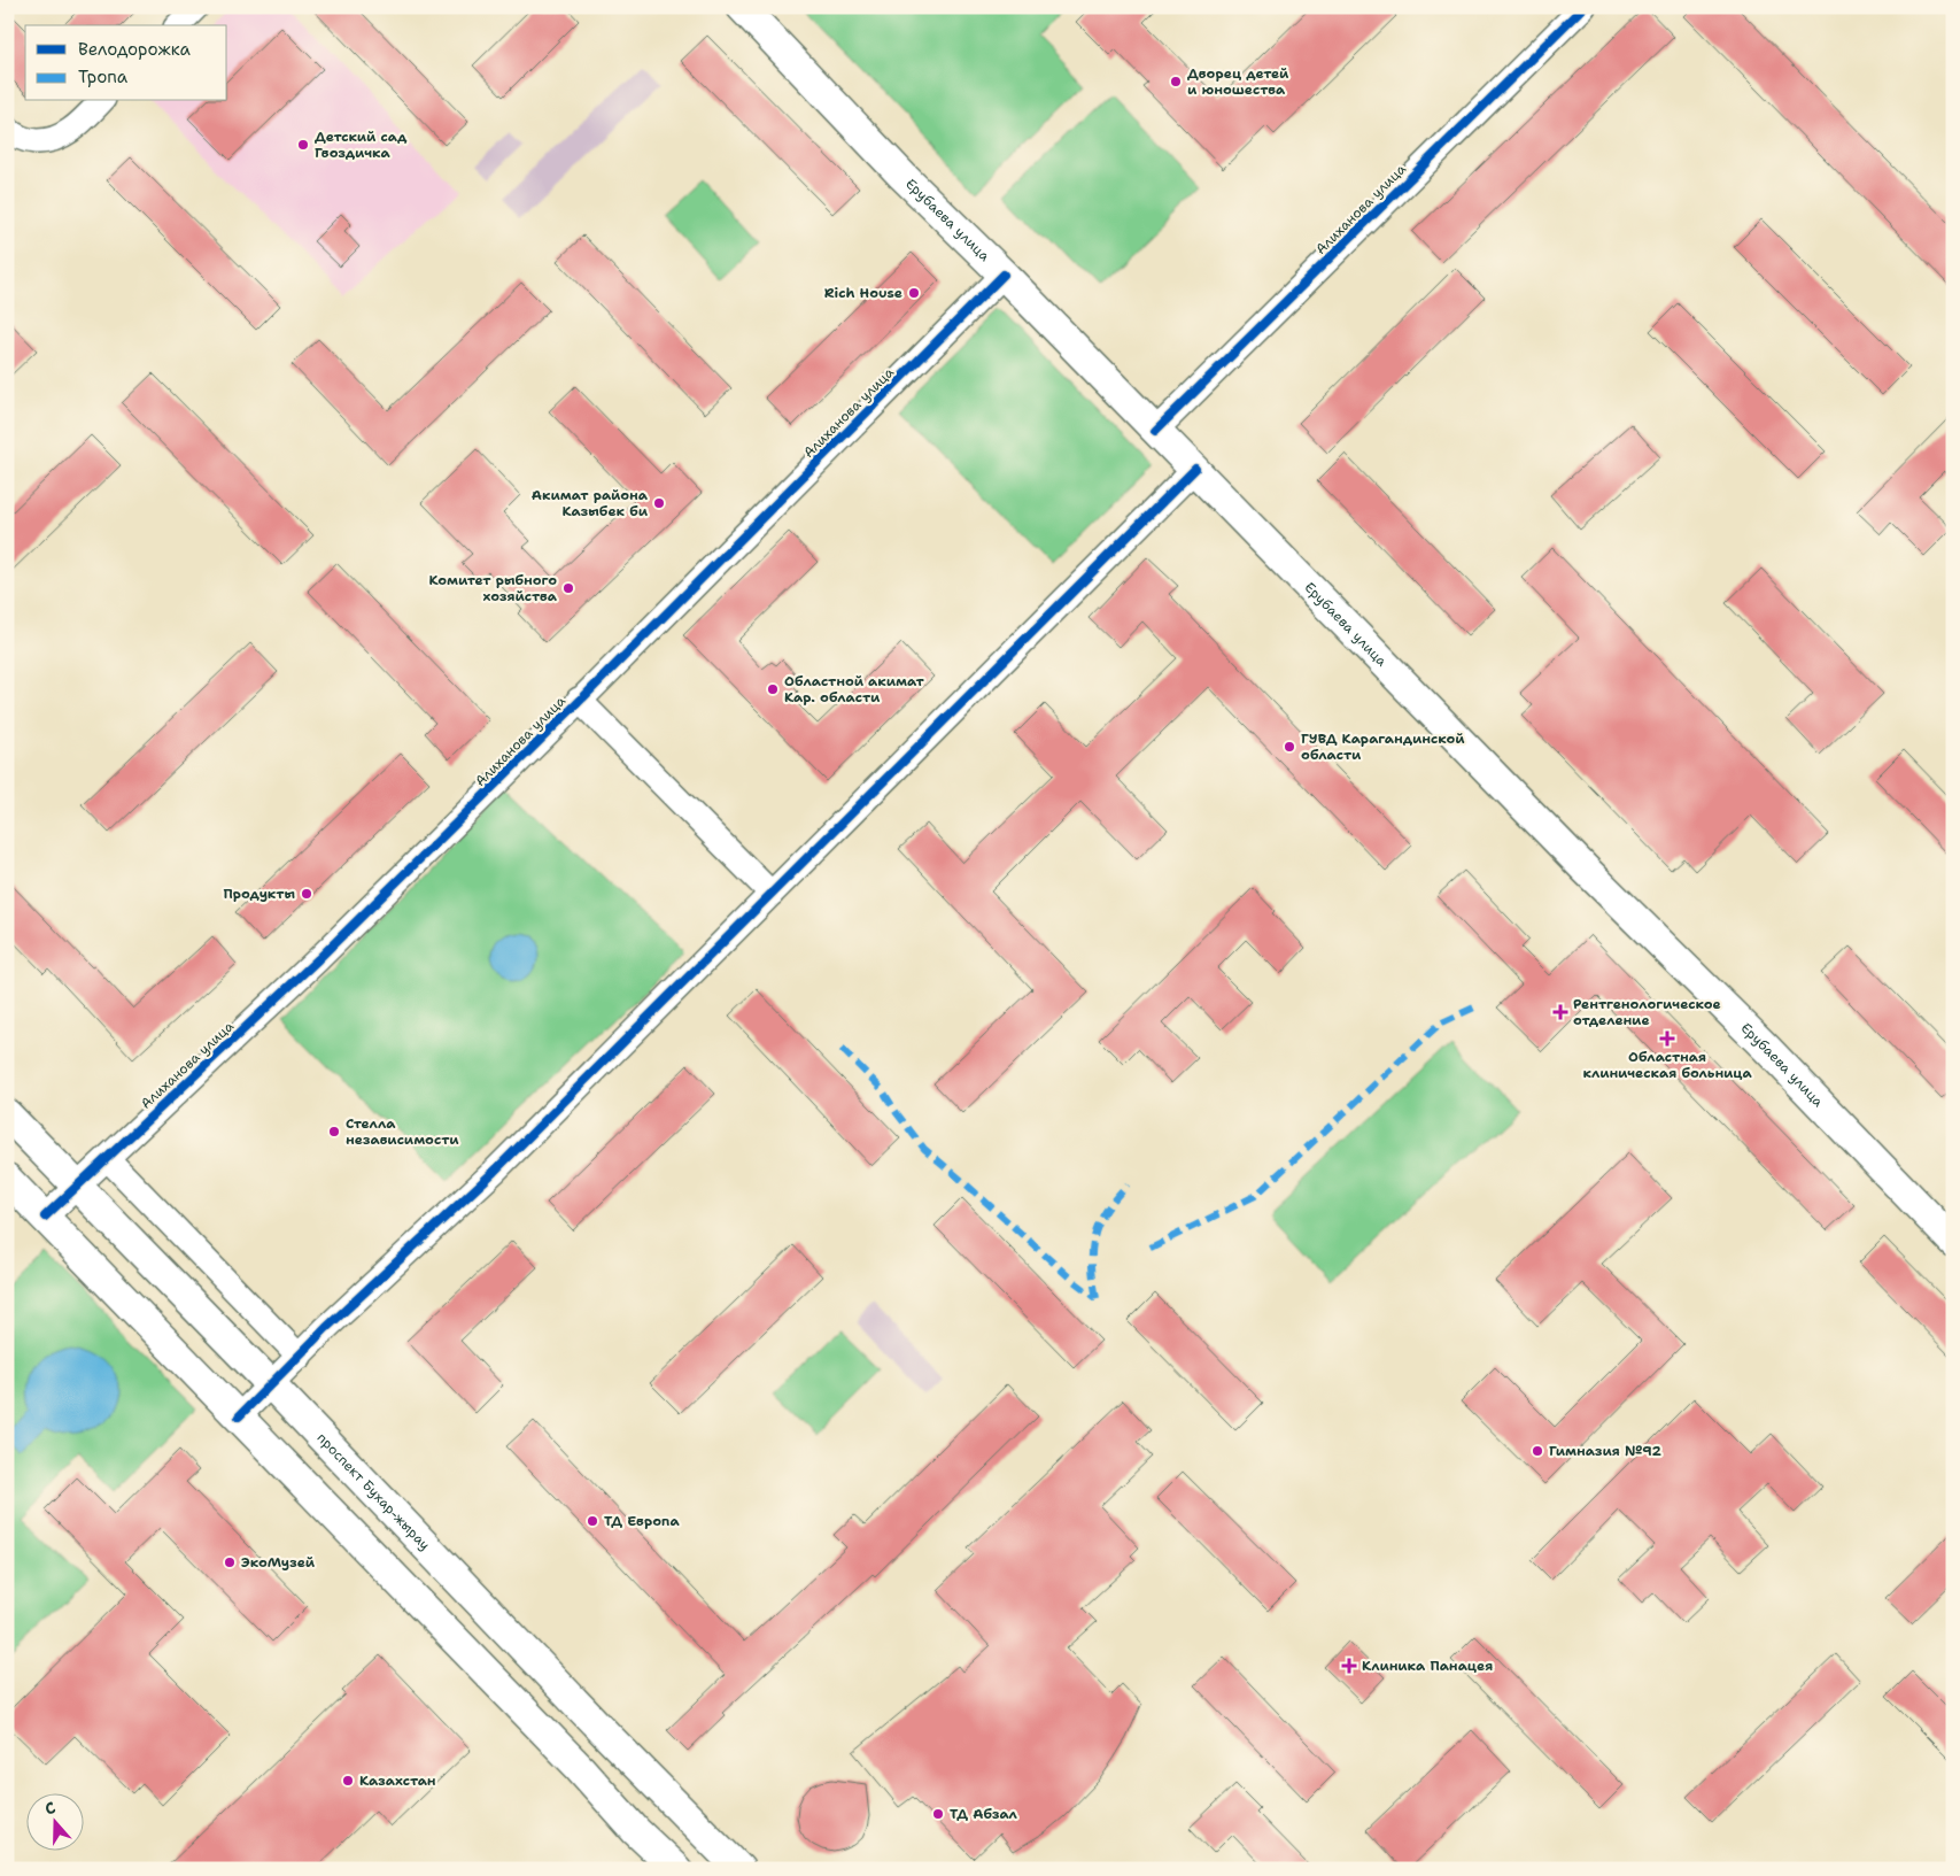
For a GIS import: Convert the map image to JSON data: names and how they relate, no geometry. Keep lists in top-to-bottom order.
{
  "streets": {
    "main road": ["Ерубаева улица", "проспект Бухар-жырау"],
    "street": ["Алиханова улица"]
  },
  "crossings": [
    ["Алиханова улица", "Ерубаева улица"],
    ["Алиханова улица", "проспект Бухар-жырау"]
  ],
  "places": {
    "other": [
      "Дворец детей и юношества",
      "Детский сад Гвоздичка",
      "Rich House",
      "Акимат района Казыбек би",
      "Комитет рыбного хозяйства",
      "Областной акимат Кар. области",
      "ГУВД Карагандинской области",
      "Продукты",
      "Стелла независимости",
      "Гимназия №92",
      "ТД Европа",
      "ЭкоМузей",
      "Казахстан",
      "ТД Абзал"
    ],
    "health": ["Рентгенологическое отделение", "Областная клиническая больница", "Клиника Панацея"]
  },
  "legend": ["Велодорожка", "Тропа"],
  "north": "top"
}
